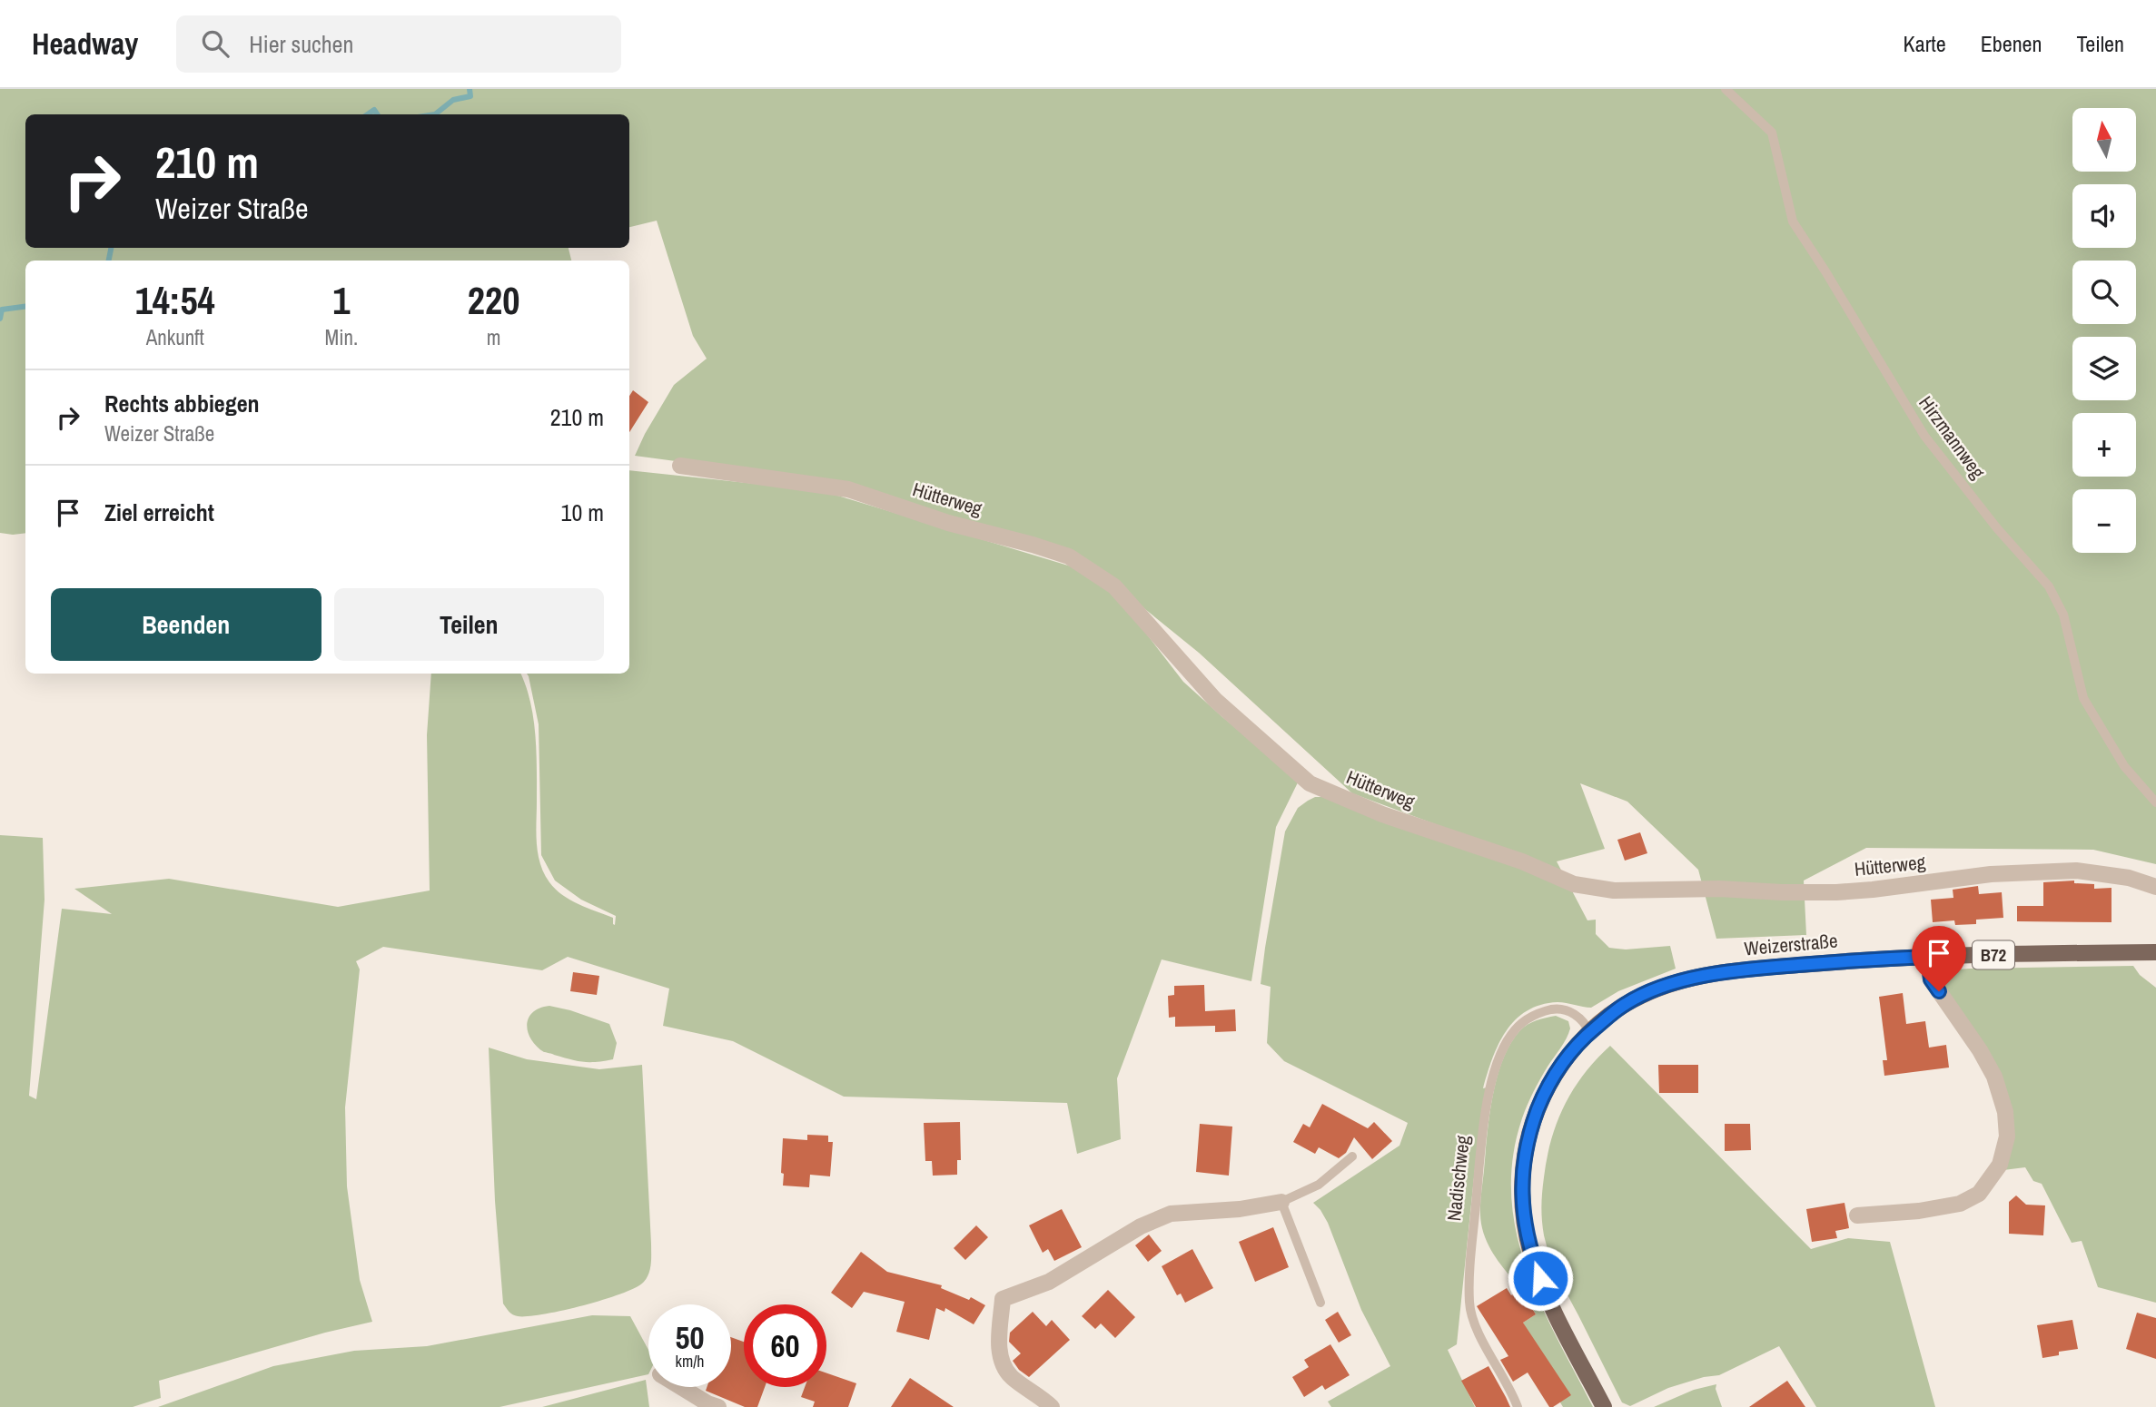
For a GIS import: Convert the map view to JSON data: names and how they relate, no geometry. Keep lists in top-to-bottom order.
{
  "streets": {
    "main road": ["Weizerstraße", "B72"],
    "street": ["Hütterweg"],
    "lane": ["Hirzmannweg", "Nadischweg"]
  },
  "crossings": [
    ["Weizerstraße", "Nadischweg"]
  ],
  "north": "top",
  "page": {
    "header": "Headway",
    "search": "Hier suchen",
    "nav": ["Karte", "Ebenen", "Teilen"],
    "map_buttons": ["+", "−"],
    "turn": ["210 m", "Weizer Straße"],
    "eta": [
      "14:54",
      "Ankunft",
      "1",
      "Min.",
      "220",
      "m"
    ],
    "list": [
      {
        "name": "Rechts abbiegen",
        "note": "Weizer Straße",
        "value": "210 m"
      },
      {
        "name": "Ziel erreicht",
        "value": "10 m"
      }
    ],
    "buttons": ["Beenden", "Teilen"],
    "speed": "50 km/h",
    "limit": "60"
  }
}
